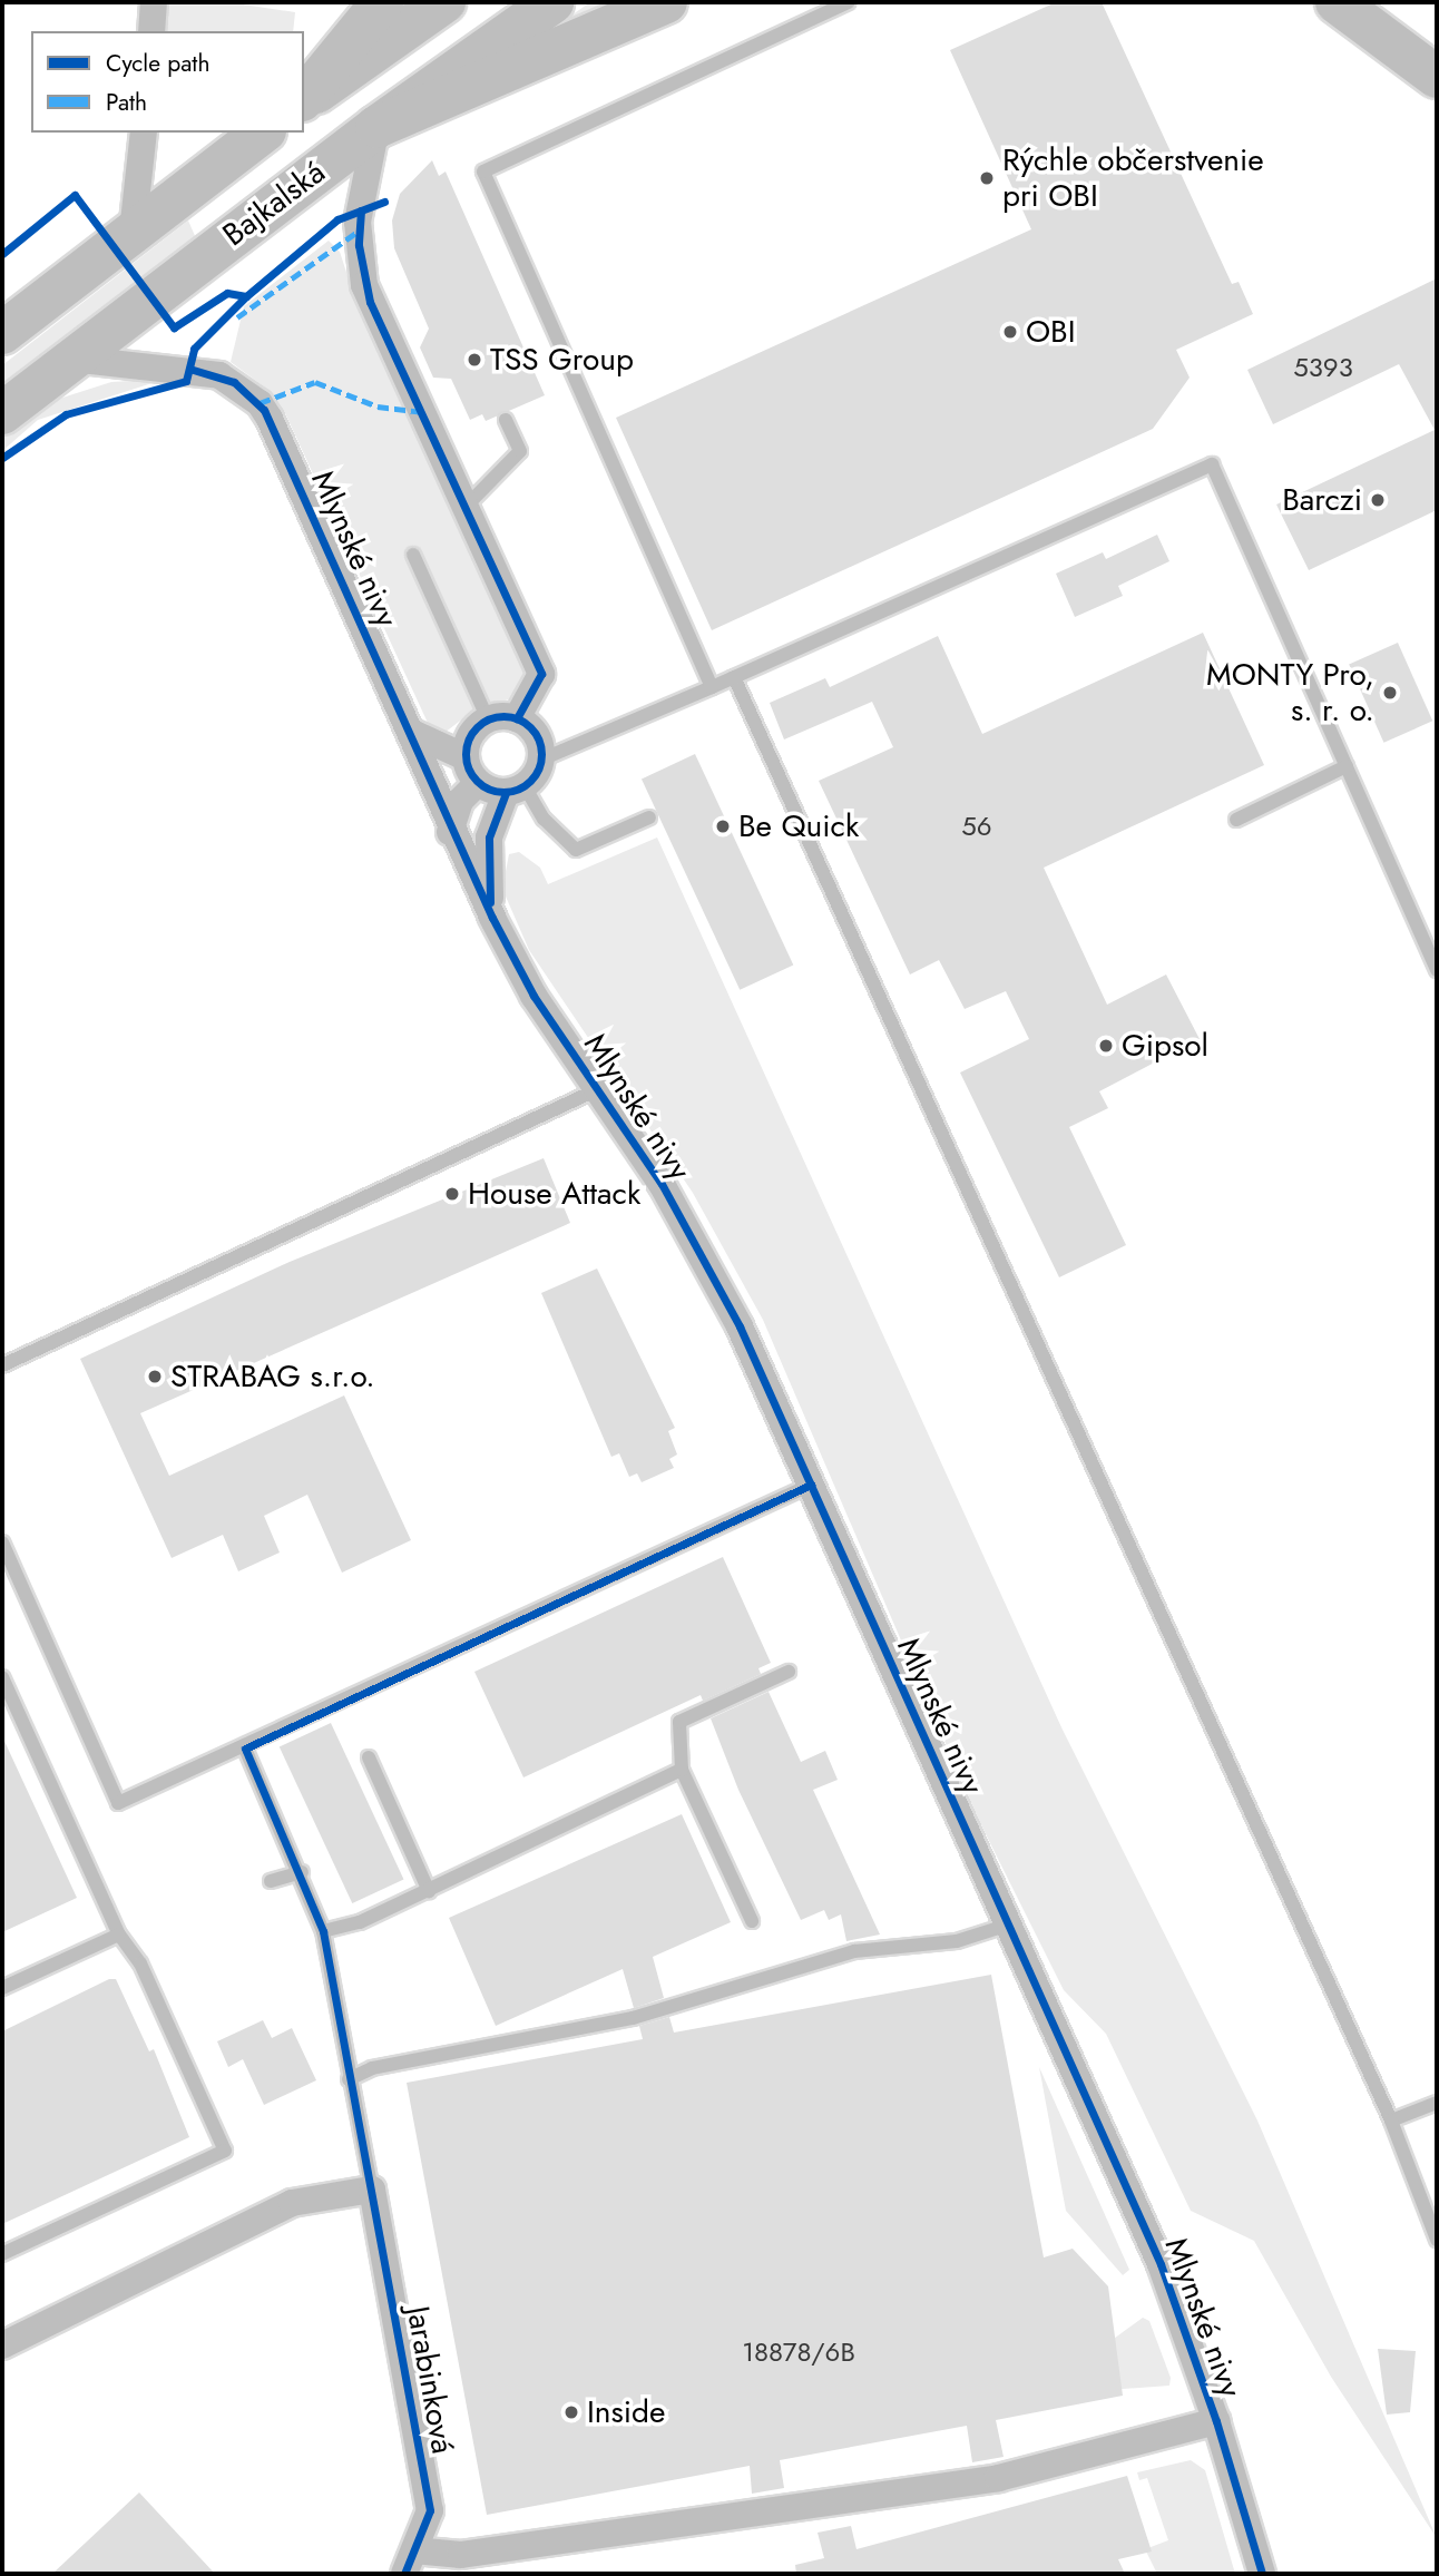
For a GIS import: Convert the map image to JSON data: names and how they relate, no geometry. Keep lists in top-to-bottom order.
{
  "streets": {
    "main road": ["Bajkalská"],
    "street": ["Mlynské nivy", "Jarabinková"]
  },
  "crossings": [
    ["Bajkalská", "Mlynské nivy"]
  ],
  "places": [
    "Rýchle občerstvenie pri OBI",
    "OBI",
    "TSS Group",
    "Barczi",
    "MONTY Pro, s. r. o.",
    "Be Quick",
    "Gipsol",
    "House Attack",
    "STRABAG s.r.o.",
    "Inside"
  ],
  "house_numbers": ["5393", "56", "18878/6B"],
  "legend": ["Cycle path", "Path"]
}
